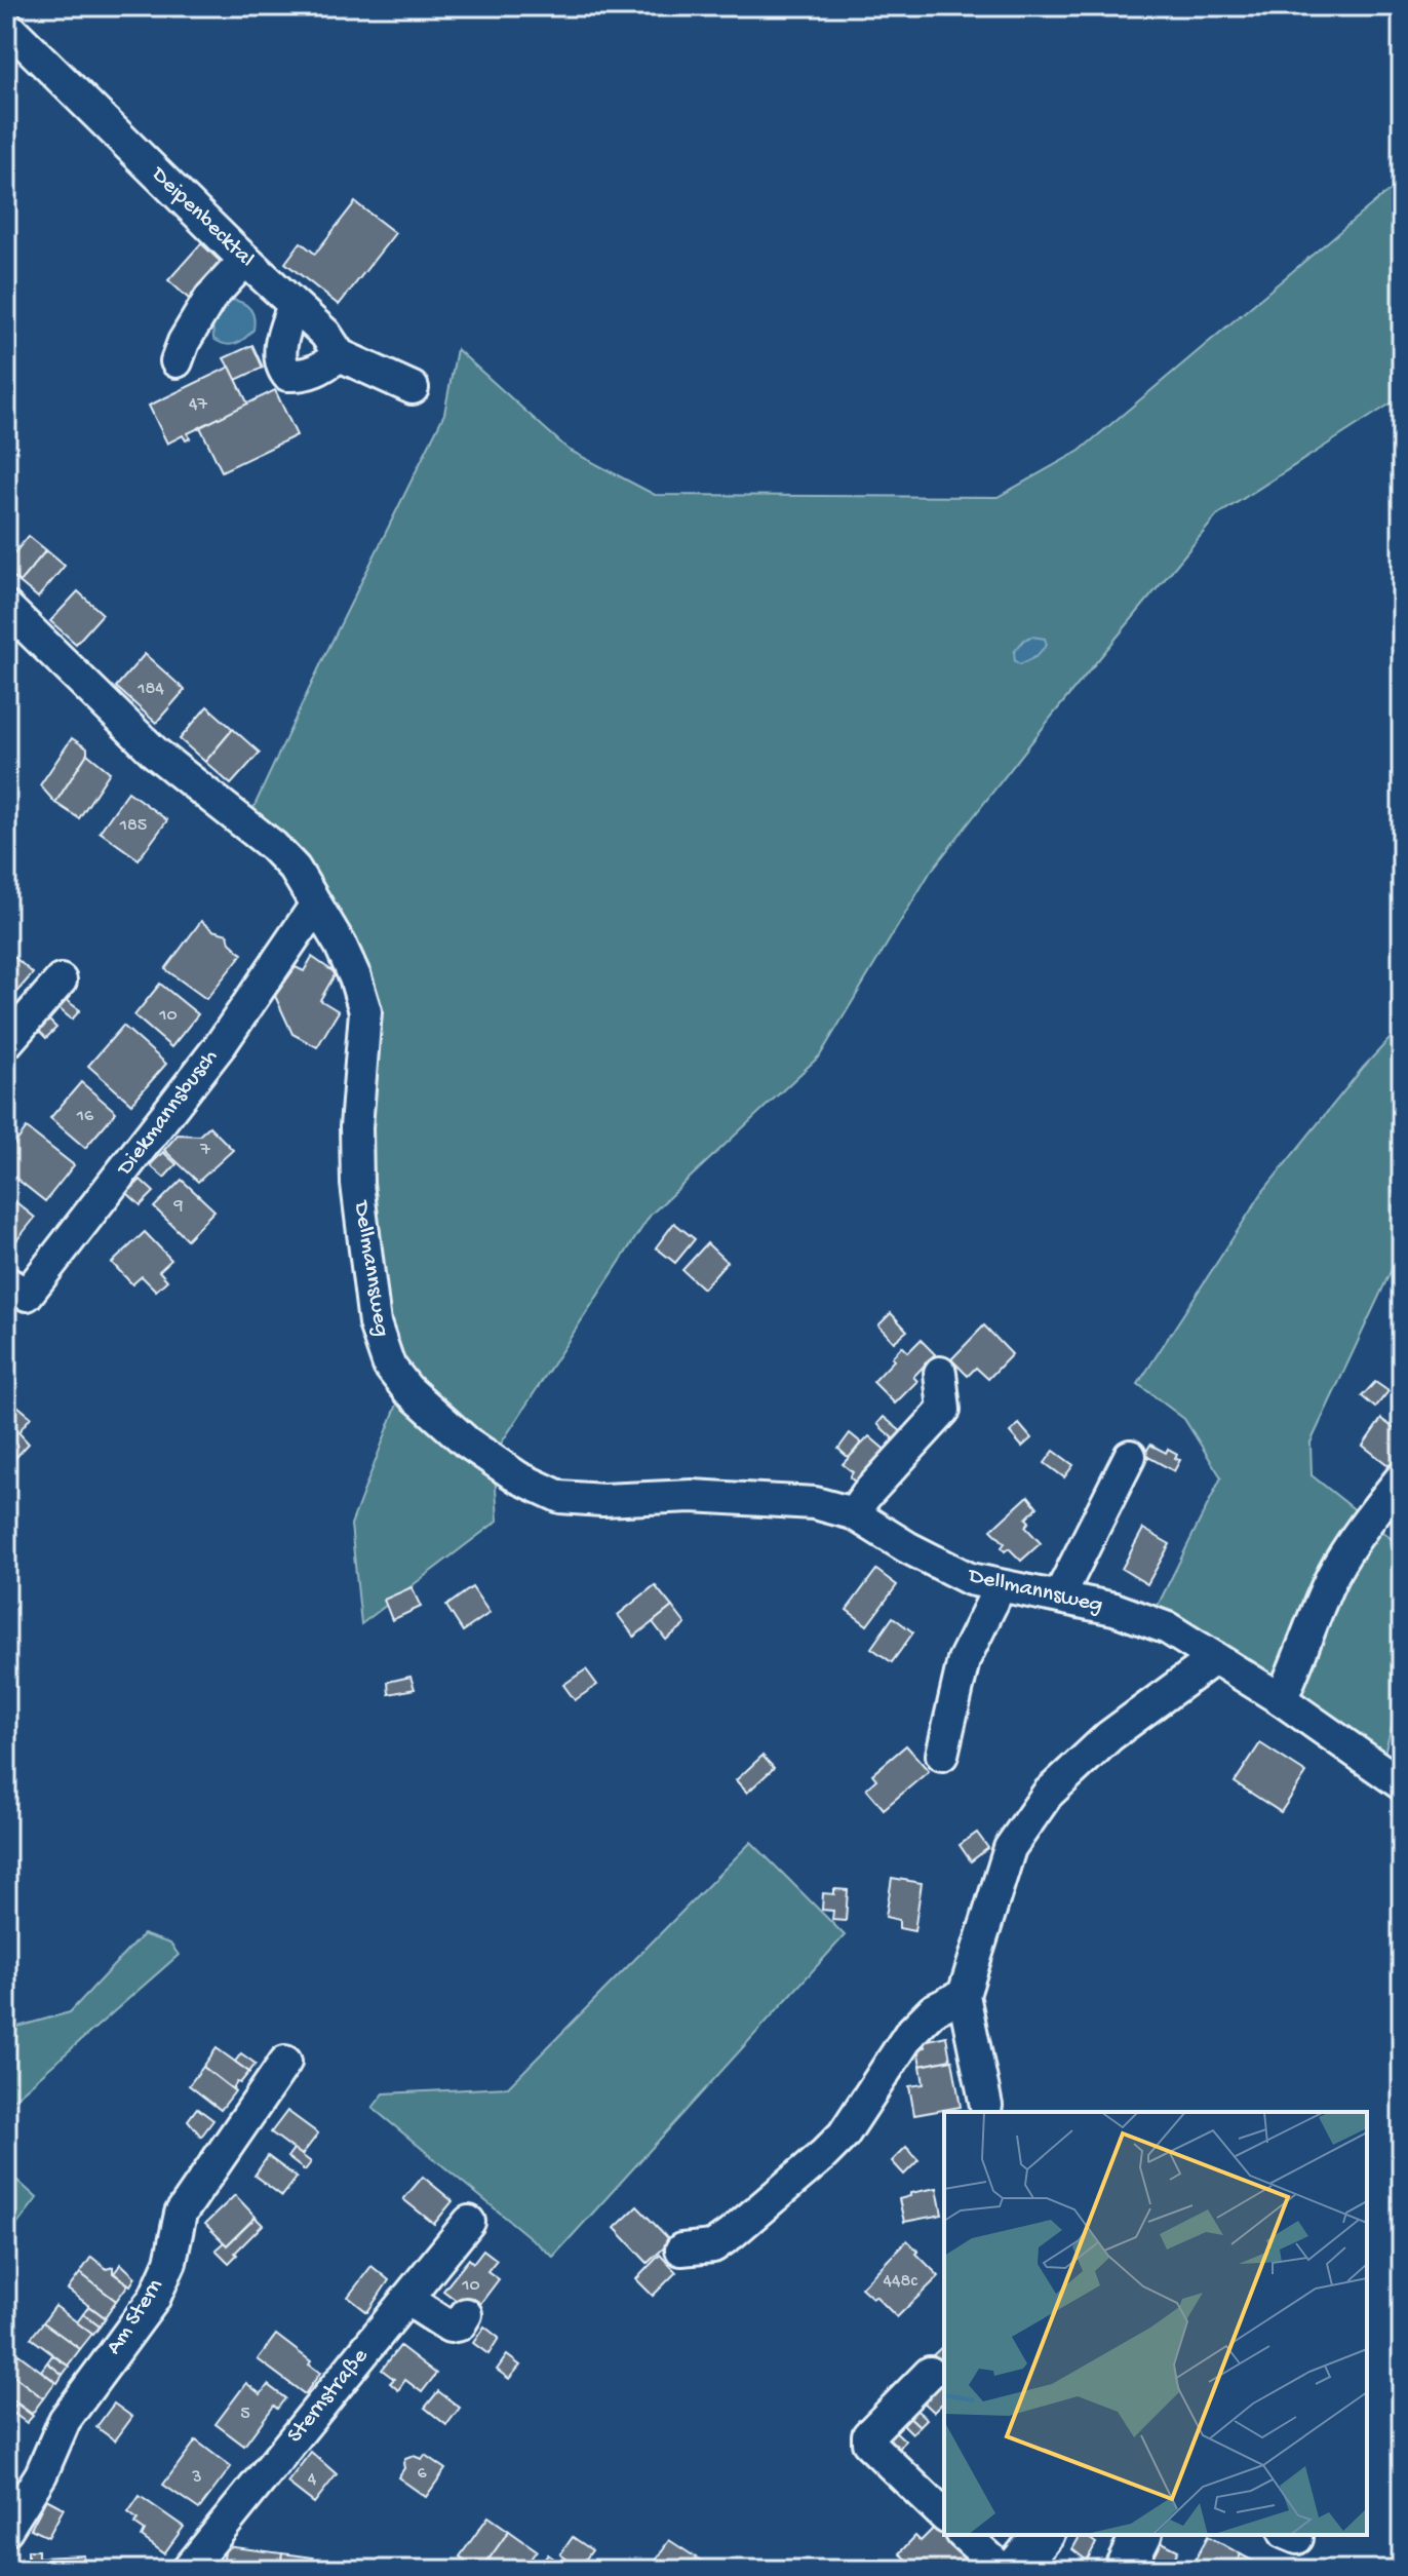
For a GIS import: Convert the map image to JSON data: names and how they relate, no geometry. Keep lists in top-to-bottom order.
{
  "streets": {
    "street": [
      "Deipenbecktal",
      "Diekmannsbusch",
      "Dellmannsweg",
      "Am Stern",
      "Sternstraße"
    ]
  },
  "crossings": [
    ["Diekmannsbusch", "Dellmannsweg"]
  ],
  "house_numbers": [
    "47",
    "184",
    "185",
    "10",
    "16",
    "7",
    "9",
    "448c",
    "10",
    "5",
    "6",
    "3",
    "4"
  ]
}
